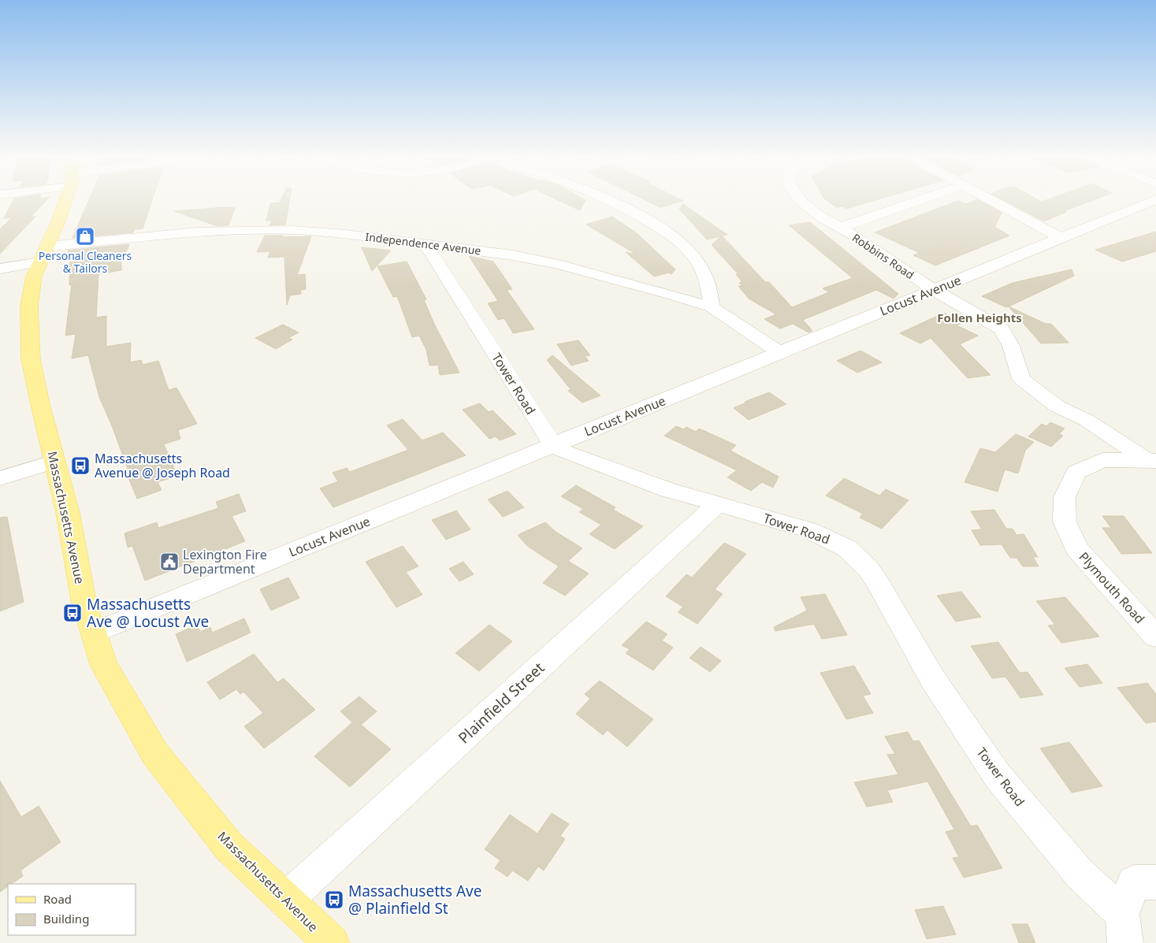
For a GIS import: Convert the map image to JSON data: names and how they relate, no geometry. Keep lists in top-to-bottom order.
{
  "streets": {
    "main road": ["Massachusetts Avenue"],
    "street": [
      "Independence Avenue",
      "Robbins Road",
      "Locust Avenue",
      "Tower Road",
      "Plymouth Road",
      "Plainfield Street"
    ]
  },
  "crossings": [
    ["Independence Avenue", "Locust Avenue"],
    ["Independence Avenue", "Tower Road"],
    ["Independence Avenue", "Massachusetts Avenue"],
    ["Robbins Road", "Locust Avenue"],
    ["Robbins Road", "Plymouth Road"],
    ["Locust Avenue", "Tower Road"],
    ["Locust Avenue", "Massachusetts Avenue"],
    ["Tower Road", "Plainfield Street"],
    ["Massachusetts Avenue", "Plainfield Street"]
  ],
  "districts": ["Follen Heights"],
  "places": {
    "shop": ["Personal Cleaners & Tailors"],
    "bus stop": ["Massachusetts Avenue @ Joseph Road", "Massachusetts Ave @ Locust Ave", "Massachusetts Ave @ Plainfield St"],
    "public building": ["Lexington Fire Department"]
  },
  "legend": ["Road", "Building"]
}
